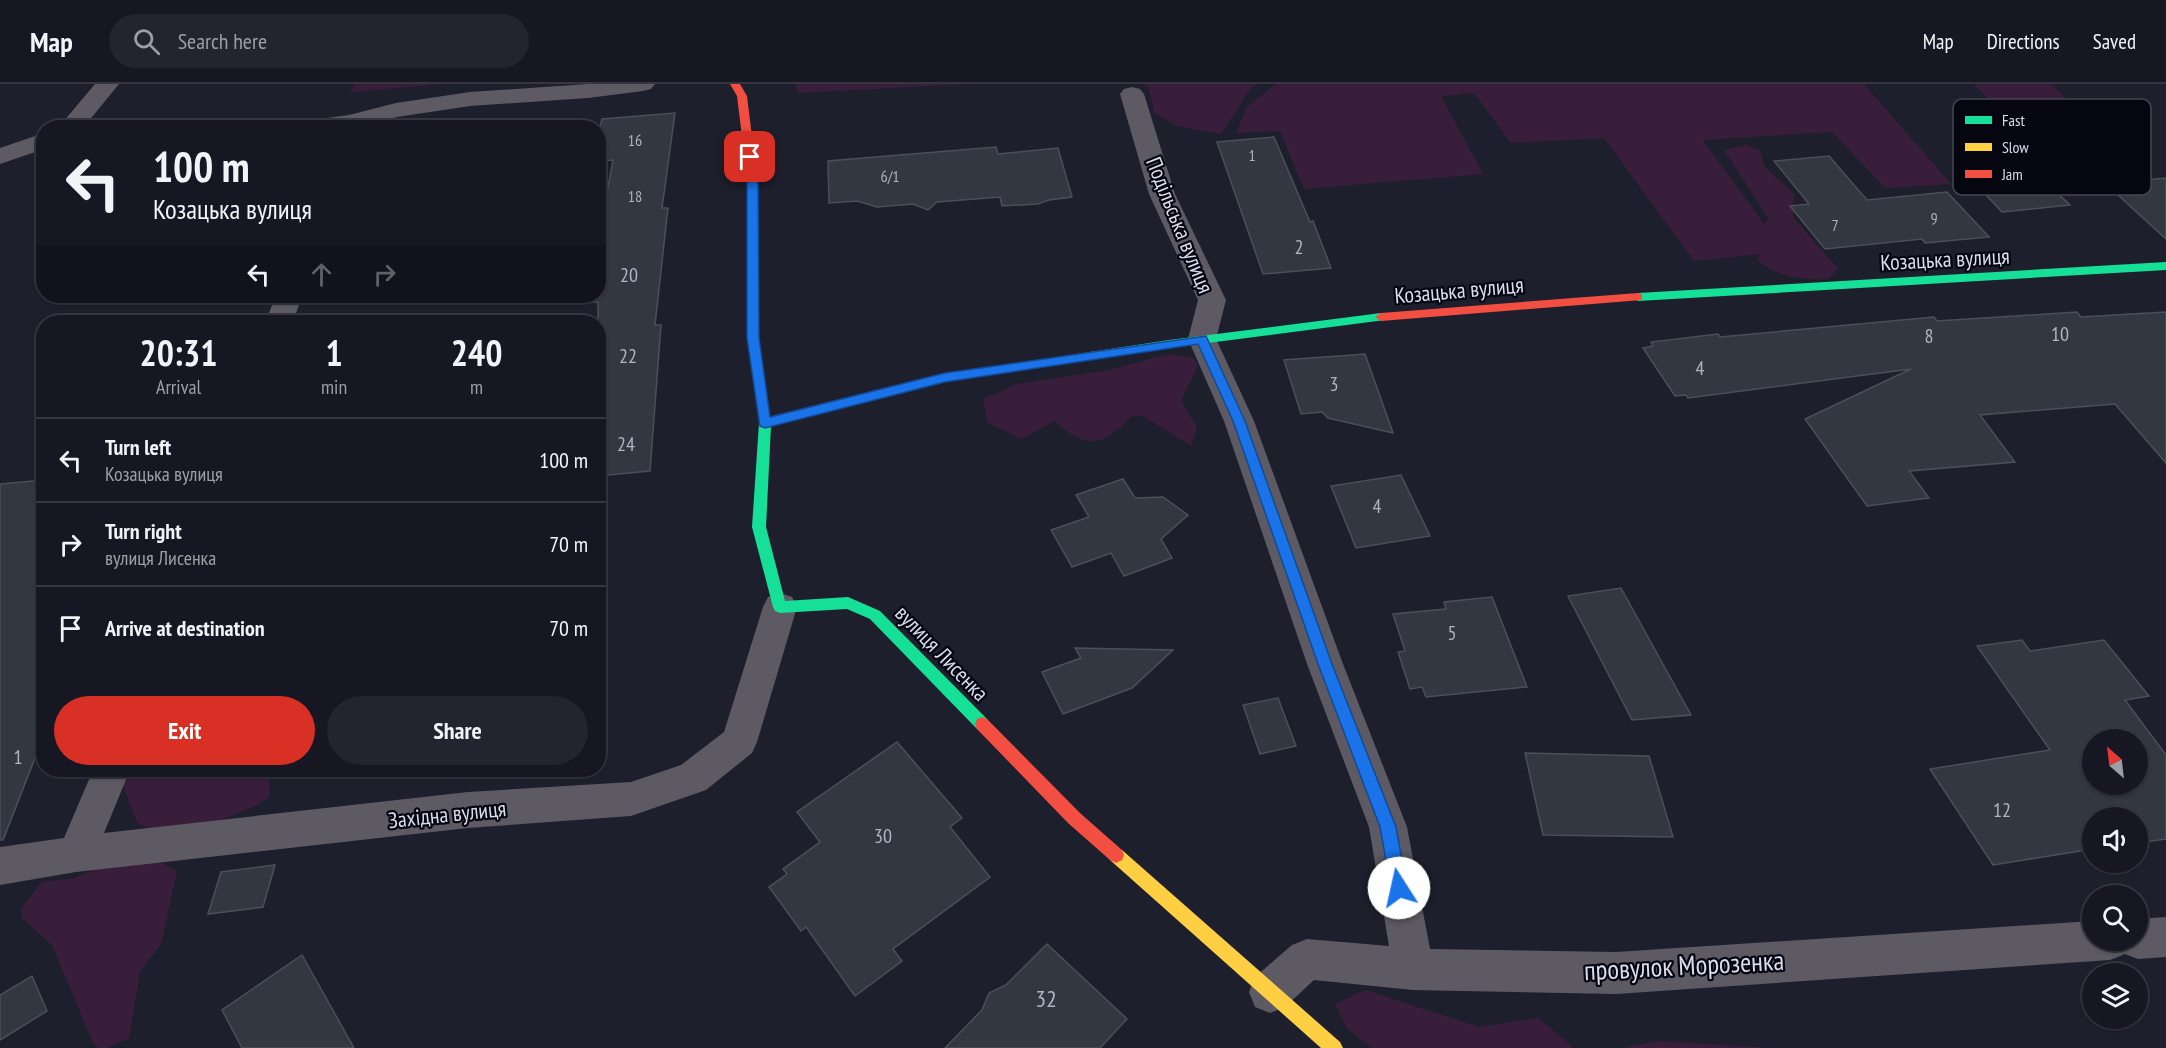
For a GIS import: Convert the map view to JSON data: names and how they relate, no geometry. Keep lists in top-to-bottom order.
{
  "streets": {
    "street": [
      "Подільська вулиця",
      "Козацька вулиця",
      "вулиця Лисенка",
      "Західна вулиця",
      "провулок Морозенка"
    ]
  },
  "crossings": [
    ["Подільська вулиця", "Козацька вулиця"],
    ["вулиця Лисенка", "Західна вулиця"],
    ["вулиця Лисенка", "провулок Морозенка"]
  ],
  "house_numbers": [
    "16",
    "1",
    "6/1",
    "18",
    "9",
    "7",
    "2",
    "20",
    "10",
    "8",
    "22",
    "4",
    "3",
    "24",
    "4",
    "5",
    "1",
    "12",
    "30",
    "32"
  ],
  "legend": ["Fast", "Slow", "Jam"],
  "north": "top left",
  "page": {
    "header": "Map",
    "search": "Search here",
    "nav": ["Map", "Directions", "Saved"],
    "turn": ["100 m", "Козацька вулиця"],
    "eta": [
      "20:31",
      "Arrival",
      "1",
      "min",
      "240",
      "m"
    ],
    "list": [
      {
        "name": "Turn left",
        "note": "Козацька вулиця",
        "value": "100 m"
      },
      {
        "name": "Turn right",
        "note": "вулиця Лисенка",
        "value": "70 m"
      },
      {
        "name": "Arrive at destination",
        "value": "70 m"
      }
    ],
    "buttons": ["Exit", "Share"]
  }
}
